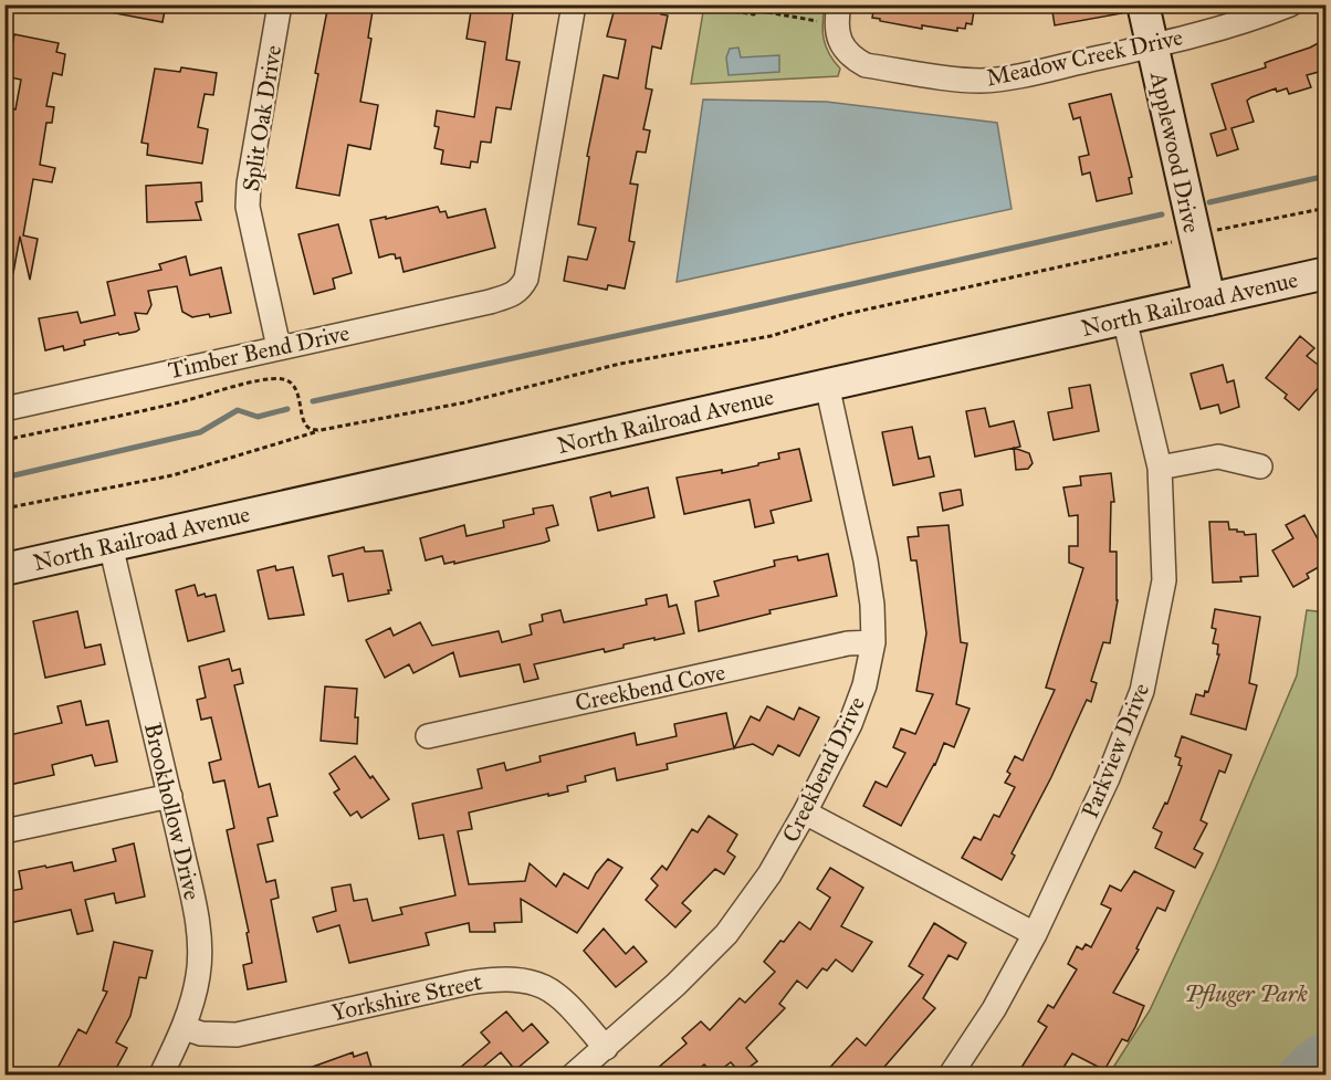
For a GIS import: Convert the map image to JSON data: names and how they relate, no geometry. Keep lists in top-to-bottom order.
{
  "streets": {
    "street": [
      "Meadow Creek Drive",
      "Split Oak Drive",
      "Applewood Drive",
      "North Railroad Avenue",
      "Timber Bend Drive",
      "Creekbend Cove",
      "Parkview Drive",
      "Creekbend Drive",
      "Brookhollow Drive",
      "Yorkshire Street"
    ]
  },
  "crossings": [
    ["Meadow Creek Drive", "Applewood Drive"],
    ["Split Oak Drive", "Timber Bend Drive"],
    ["Applewood Drive", "North Railroad Avenue"],
    ["North Railroad Avenue", "Parkview Drive"],
    ["North Railroad Avenue", "Creekbend Drive"],
    ["North Railroad Avenue", "Brookhollow Drive"],
    ["Creekbend Cove", "Creekbend Drive"],
    ["Creekbend Drive", "Yorkshire Street"],
    ["Brookhollow Drive", "Yorkshire Street"]
  ],
  "parks": ["Pfluger Park"]
}
